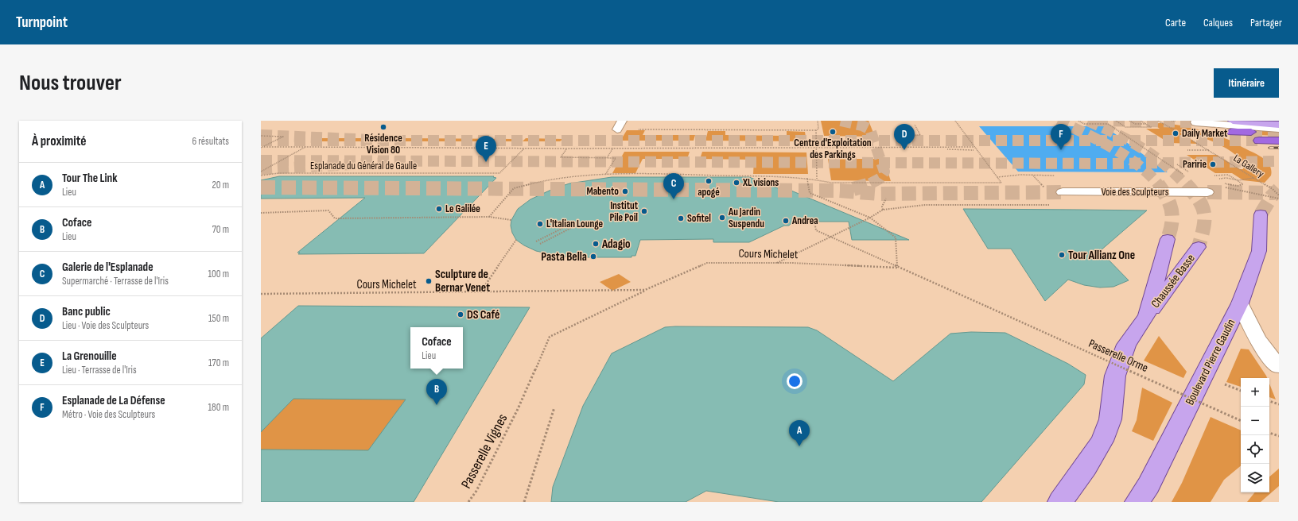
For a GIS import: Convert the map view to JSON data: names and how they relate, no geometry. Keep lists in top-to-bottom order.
{
  "streets": {
    "main road": ["Chaussée Basse", "Boulevard Pierre Gaudin"],
    "street": ["Voie des Sculpteurs"],
    "path": [
      "Esplanade du Général de Gaulle",
      "La Gallery",
      "Cours Michelet",
      "Passerelle Orme",
      "Passerelle Vignes"
    ]
  },
  "crossings": [
    ["Cours Michelet", "Passerelle Orme"],
    ["Cours Michelet", "Passerelle Vignes"]
  ],
  "places": [
    "Résidence Vision 80",
    "Centre d'Exploitation des Parkings",
    "Daily Market",
    "Paririe",
    "apogé",
    "XL visions",
    "Mabento",
    "Le Galilée",
    "Institut Pile Poil",
    "Au Jardin Suspendu",
    "Sofitel",
    "Andrea",
    "L'Italian Lounge",
    "Adagio",
    "Tour Allianz One",
    "Pasta Bella",
    "Sculpture de Bernar Venet",
    "DS Café"
  ],
  "page": {
    "header": "Turnpoint",
    "nav": ["Carte", "Calques", "Partager"],
    "buttons": "Itinéraire",
    "title": "Nous trouver",
    "heading": ["À proximité", "6 résultats"],
    "pins": [
      "D",
      "F",
      "E",
      "C",
      "B",
      "A"
    ],
    "list": [
      {
        "mark": "A",
        "name": "Tour The Link",
        "note": "Lieu",
        "value": "20 m"
      },
      {
        "mark": "B",
        "name": "Coface",
        "note": "Lieu",
        "value": "70 m"
      },
      {
        "mark": "C",
        "name": "Galerie de l'Esplanade",
        "note": "Supermarché · Terrasse de l'Iris",
        "value": "100 m"
      },
      {
        "mark": "D",
        "name": "Banc public",
        "note": "Lieu · Voie des Sculpteurs",
        "value": "150 m"
      },
      {
        "mark": "E",
        "name": "La Grenouille",
        "note": "Lieu · Terrasse de l'Iris",
        "value": "170 m"
      },
      {
        "mark": "F",
        "name": "Esplanade de La Défense",
        "note": "Métro · Voie des Sculpteurs",
        "value": "180 m"
      }
    ],
    "popup": ["Coface", "Lieu"],
    "map_buttons": ["+", "−"]
  }
}
